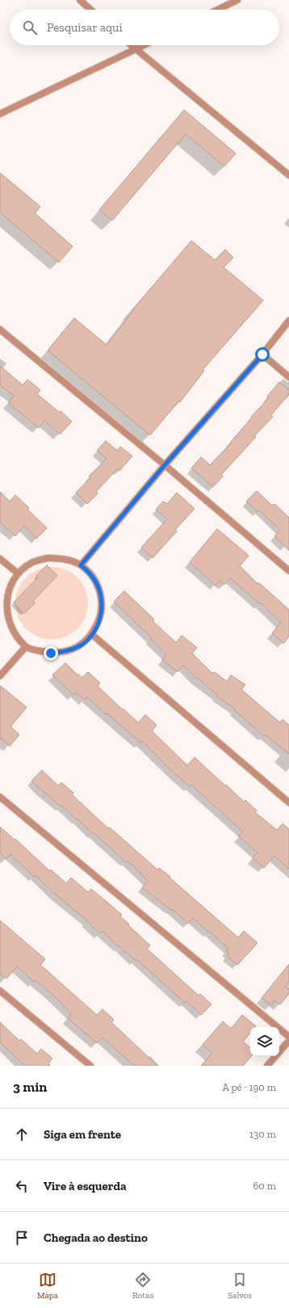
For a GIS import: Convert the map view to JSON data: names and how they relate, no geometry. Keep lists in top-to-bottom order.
{
  "page": {
    "search": "Pesquisar aqui",
    "heading": ["3 min", "A pé · 190 m"],
    "list": [
      ["Siga em frente", "130 m"],
      ["Vire à esquerda", "60 m"],
      "Chegada ao destino"
    ],
    "nav": ["Mapa", "Rotas", "Salvos"]
  }
}
